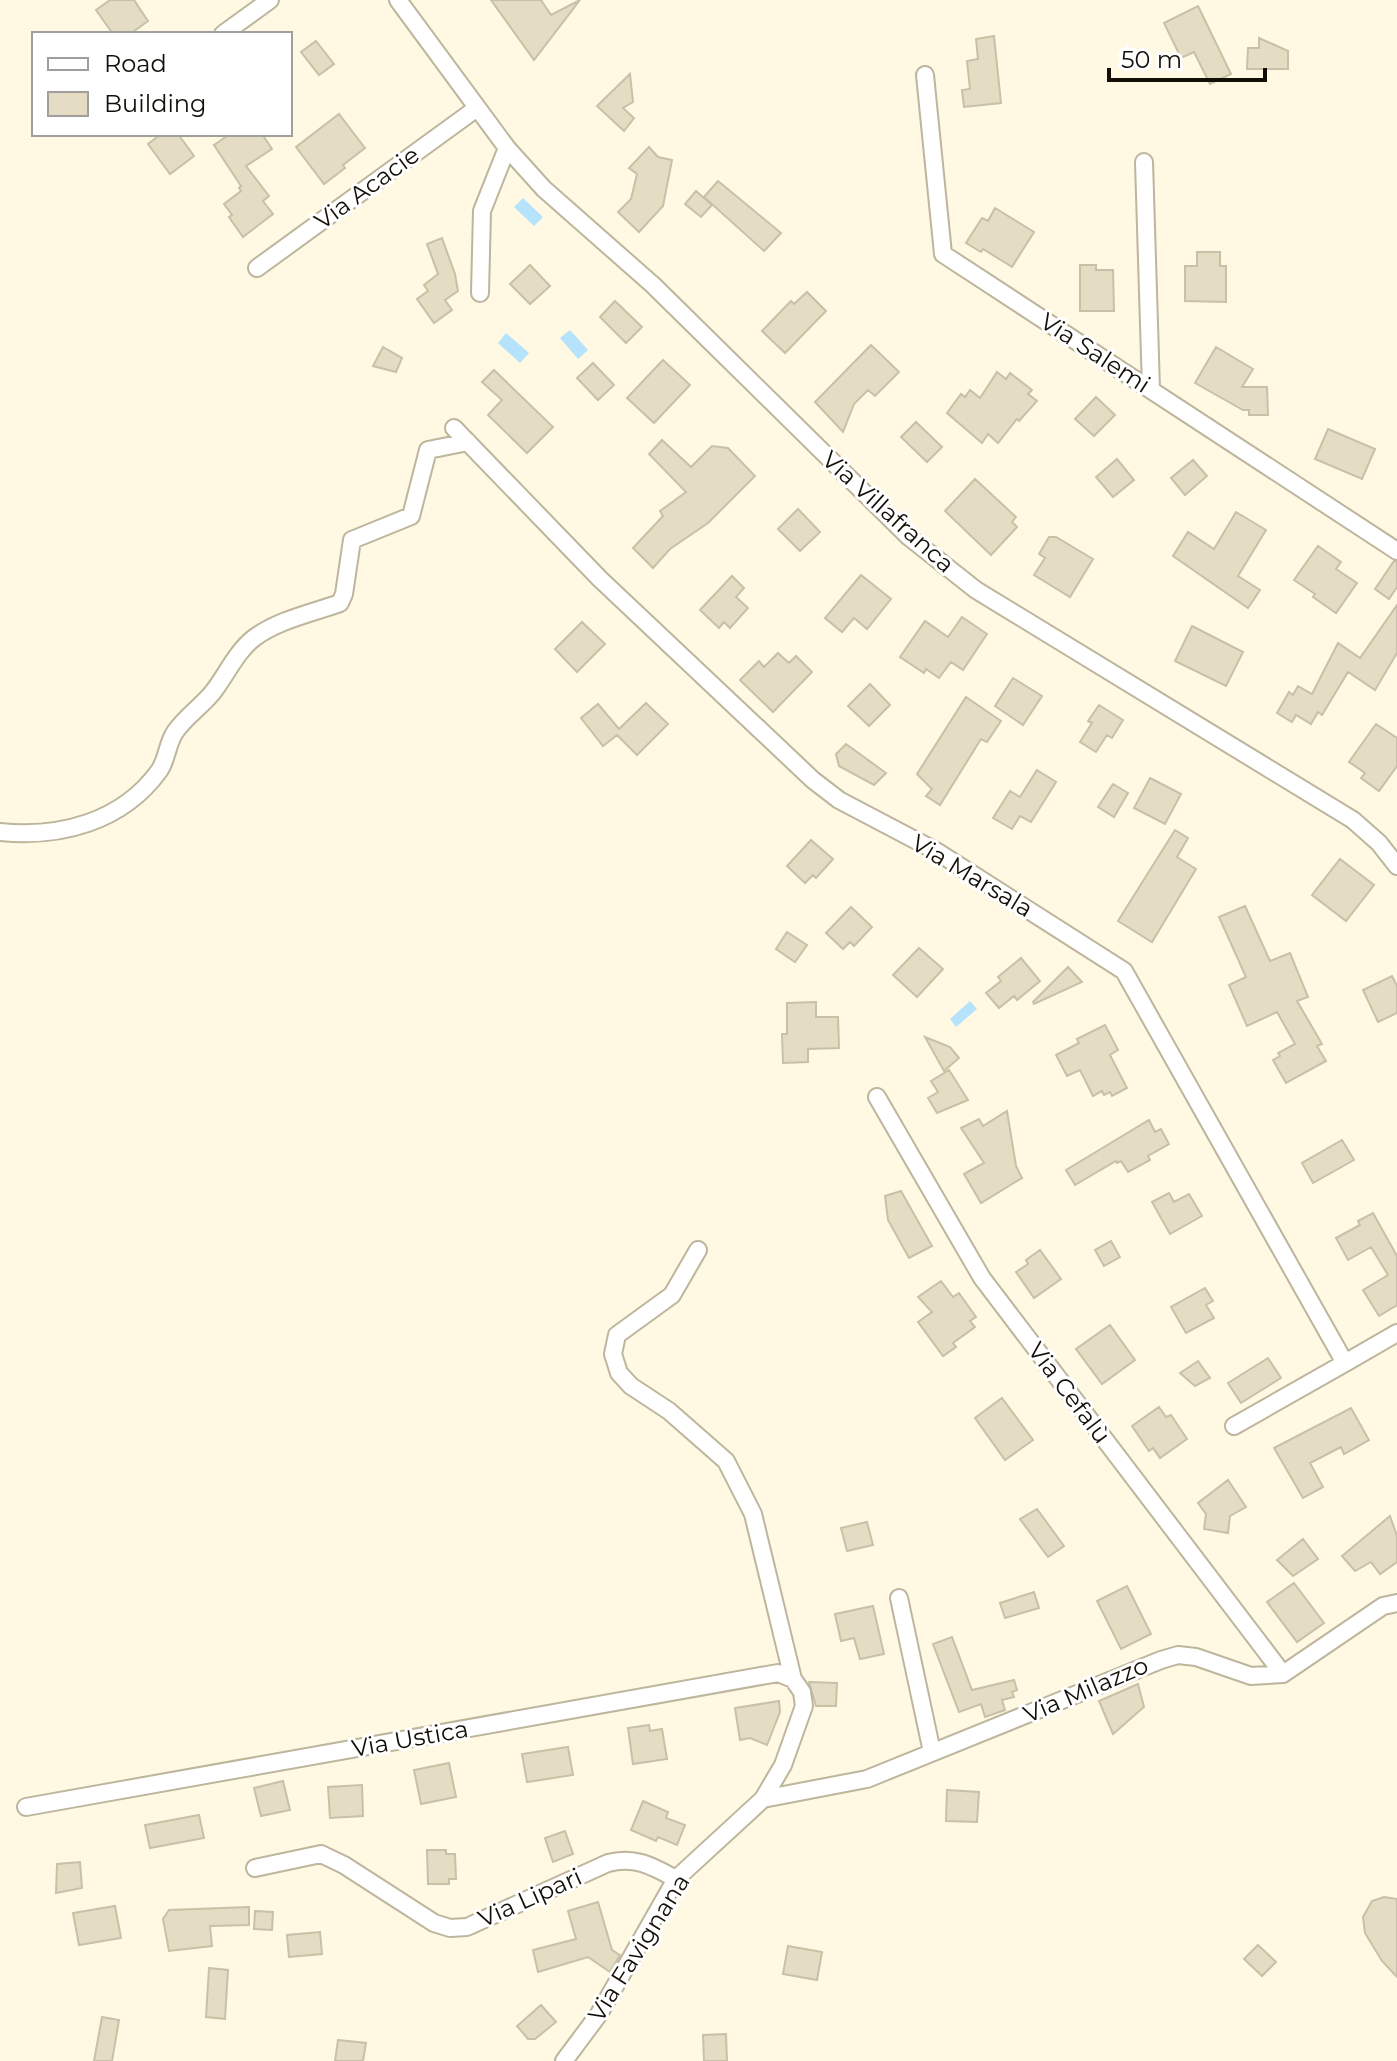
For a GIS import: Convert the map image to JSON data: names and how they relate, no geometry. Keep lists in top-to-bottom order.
{
  "streets": {
    "street": [
      "Via Acacie",
      "Via Salemi",
      "Via Villafranca",
      "Via Marsala",
      "Via Cefalù",
      "Via Milazzo",
      "Via Ustica",
      "Via Lipari",
      "Via Favignana"
    ]
  },
  "crossings": [
    ["Via Acacie", "Via Villafranca"],
    ["Via Cefalù", "Via Milazzo"],
    ["Via Milazzo", "Via Favignana"],
    ["Via Ustica", "Via Favignana"],
    ["Via Lipari", "Via Favignana"]
  ],
  "legend": ["Road", "Building"],
  "scale_bar": "50 m"
}
